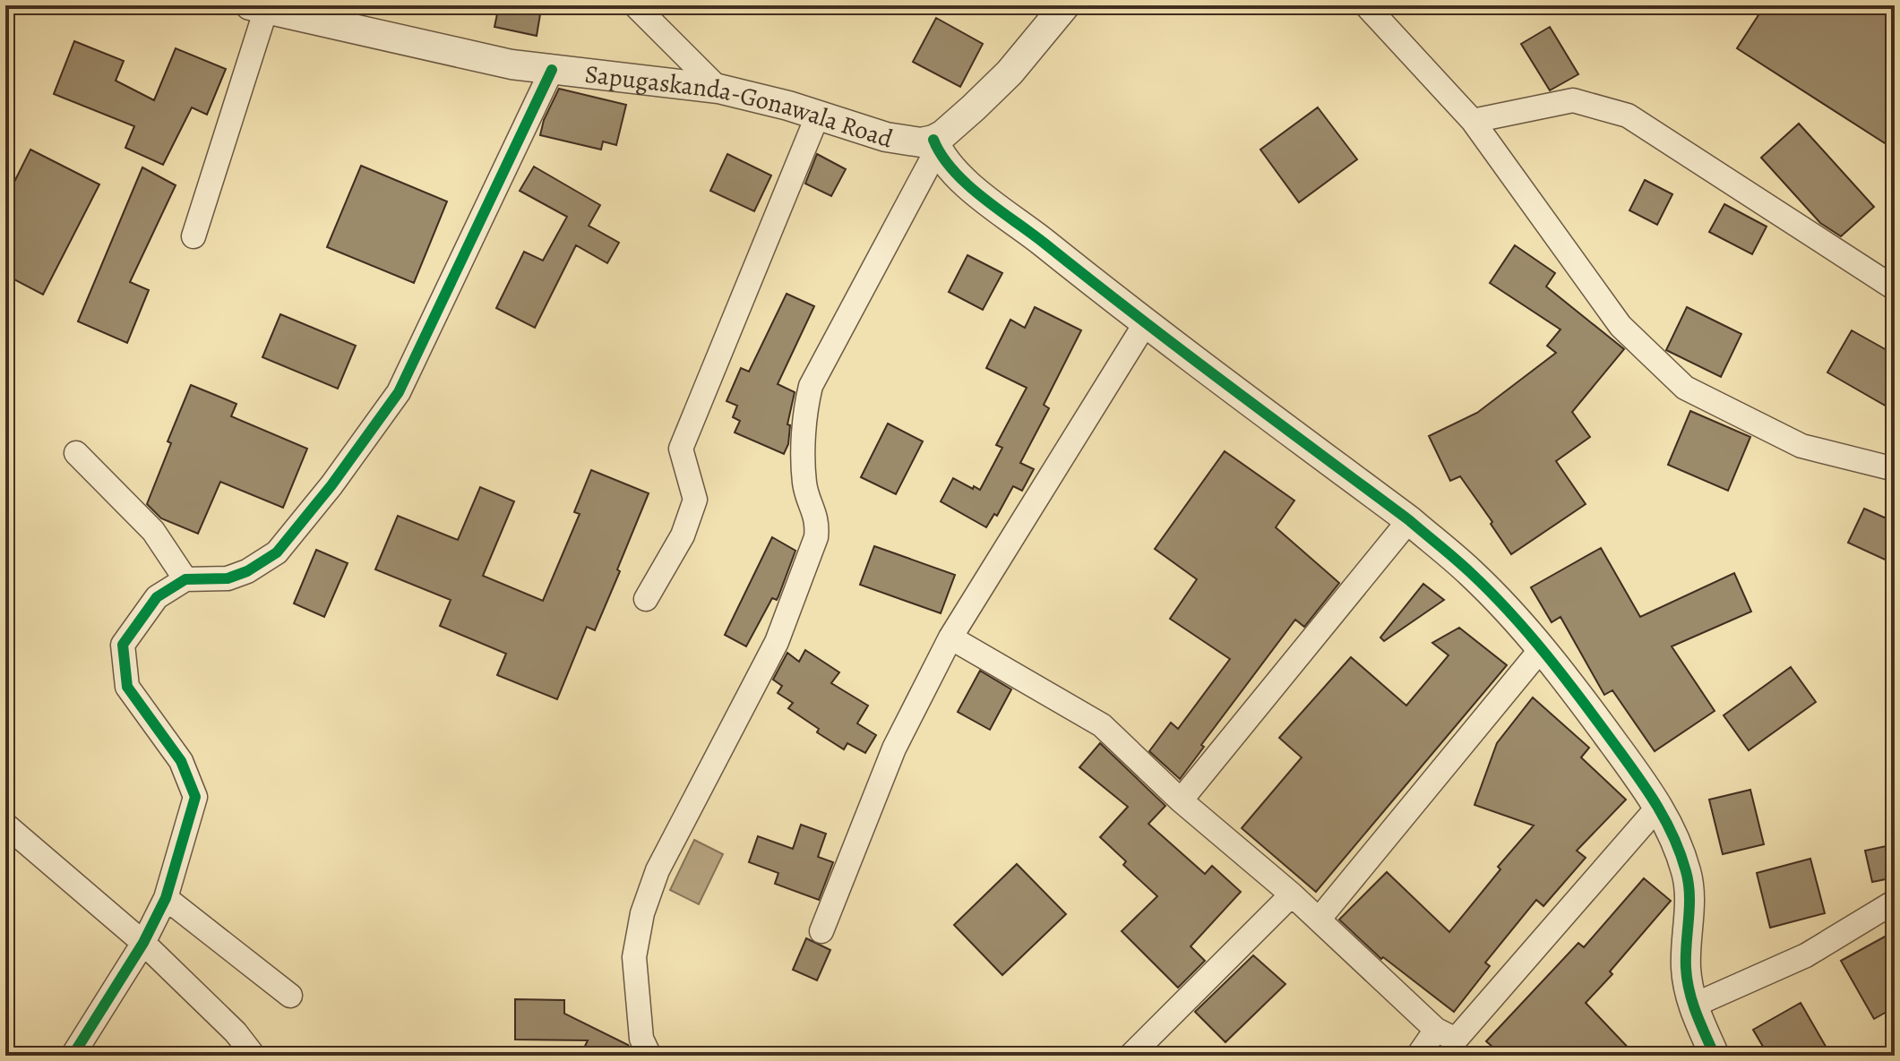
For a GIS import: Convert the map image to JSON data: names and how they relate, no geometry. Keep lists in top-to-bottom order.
{
  "streets": {
    "street": ["Sapugaskanda-Gonawala Road"]
  }
}
